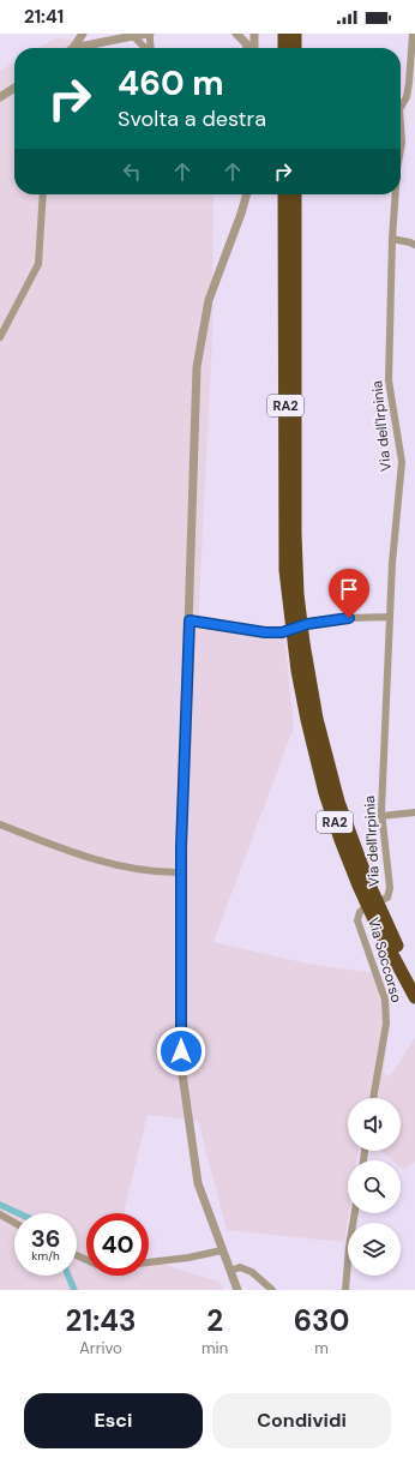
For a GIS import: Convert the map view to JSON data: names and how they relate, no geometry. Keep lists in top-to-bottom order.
{
  "streets": {
    "highway": ["RA2"],
    "street": ["Via dell'Irpinia", "Via Soccorso"]
  },
  "page": {
    "status": "21:41",
    "turn": ["460 m", "Svolta a destra"],
    "speed": "36 km/h",
    "limit": "40",
    "eta": [
      "21:43",
      "Arrivo",
      "2",
      "min",
      "630",
      "m"
    ],
    "buttons": ["Esci", "Condividi"]
  }
}
